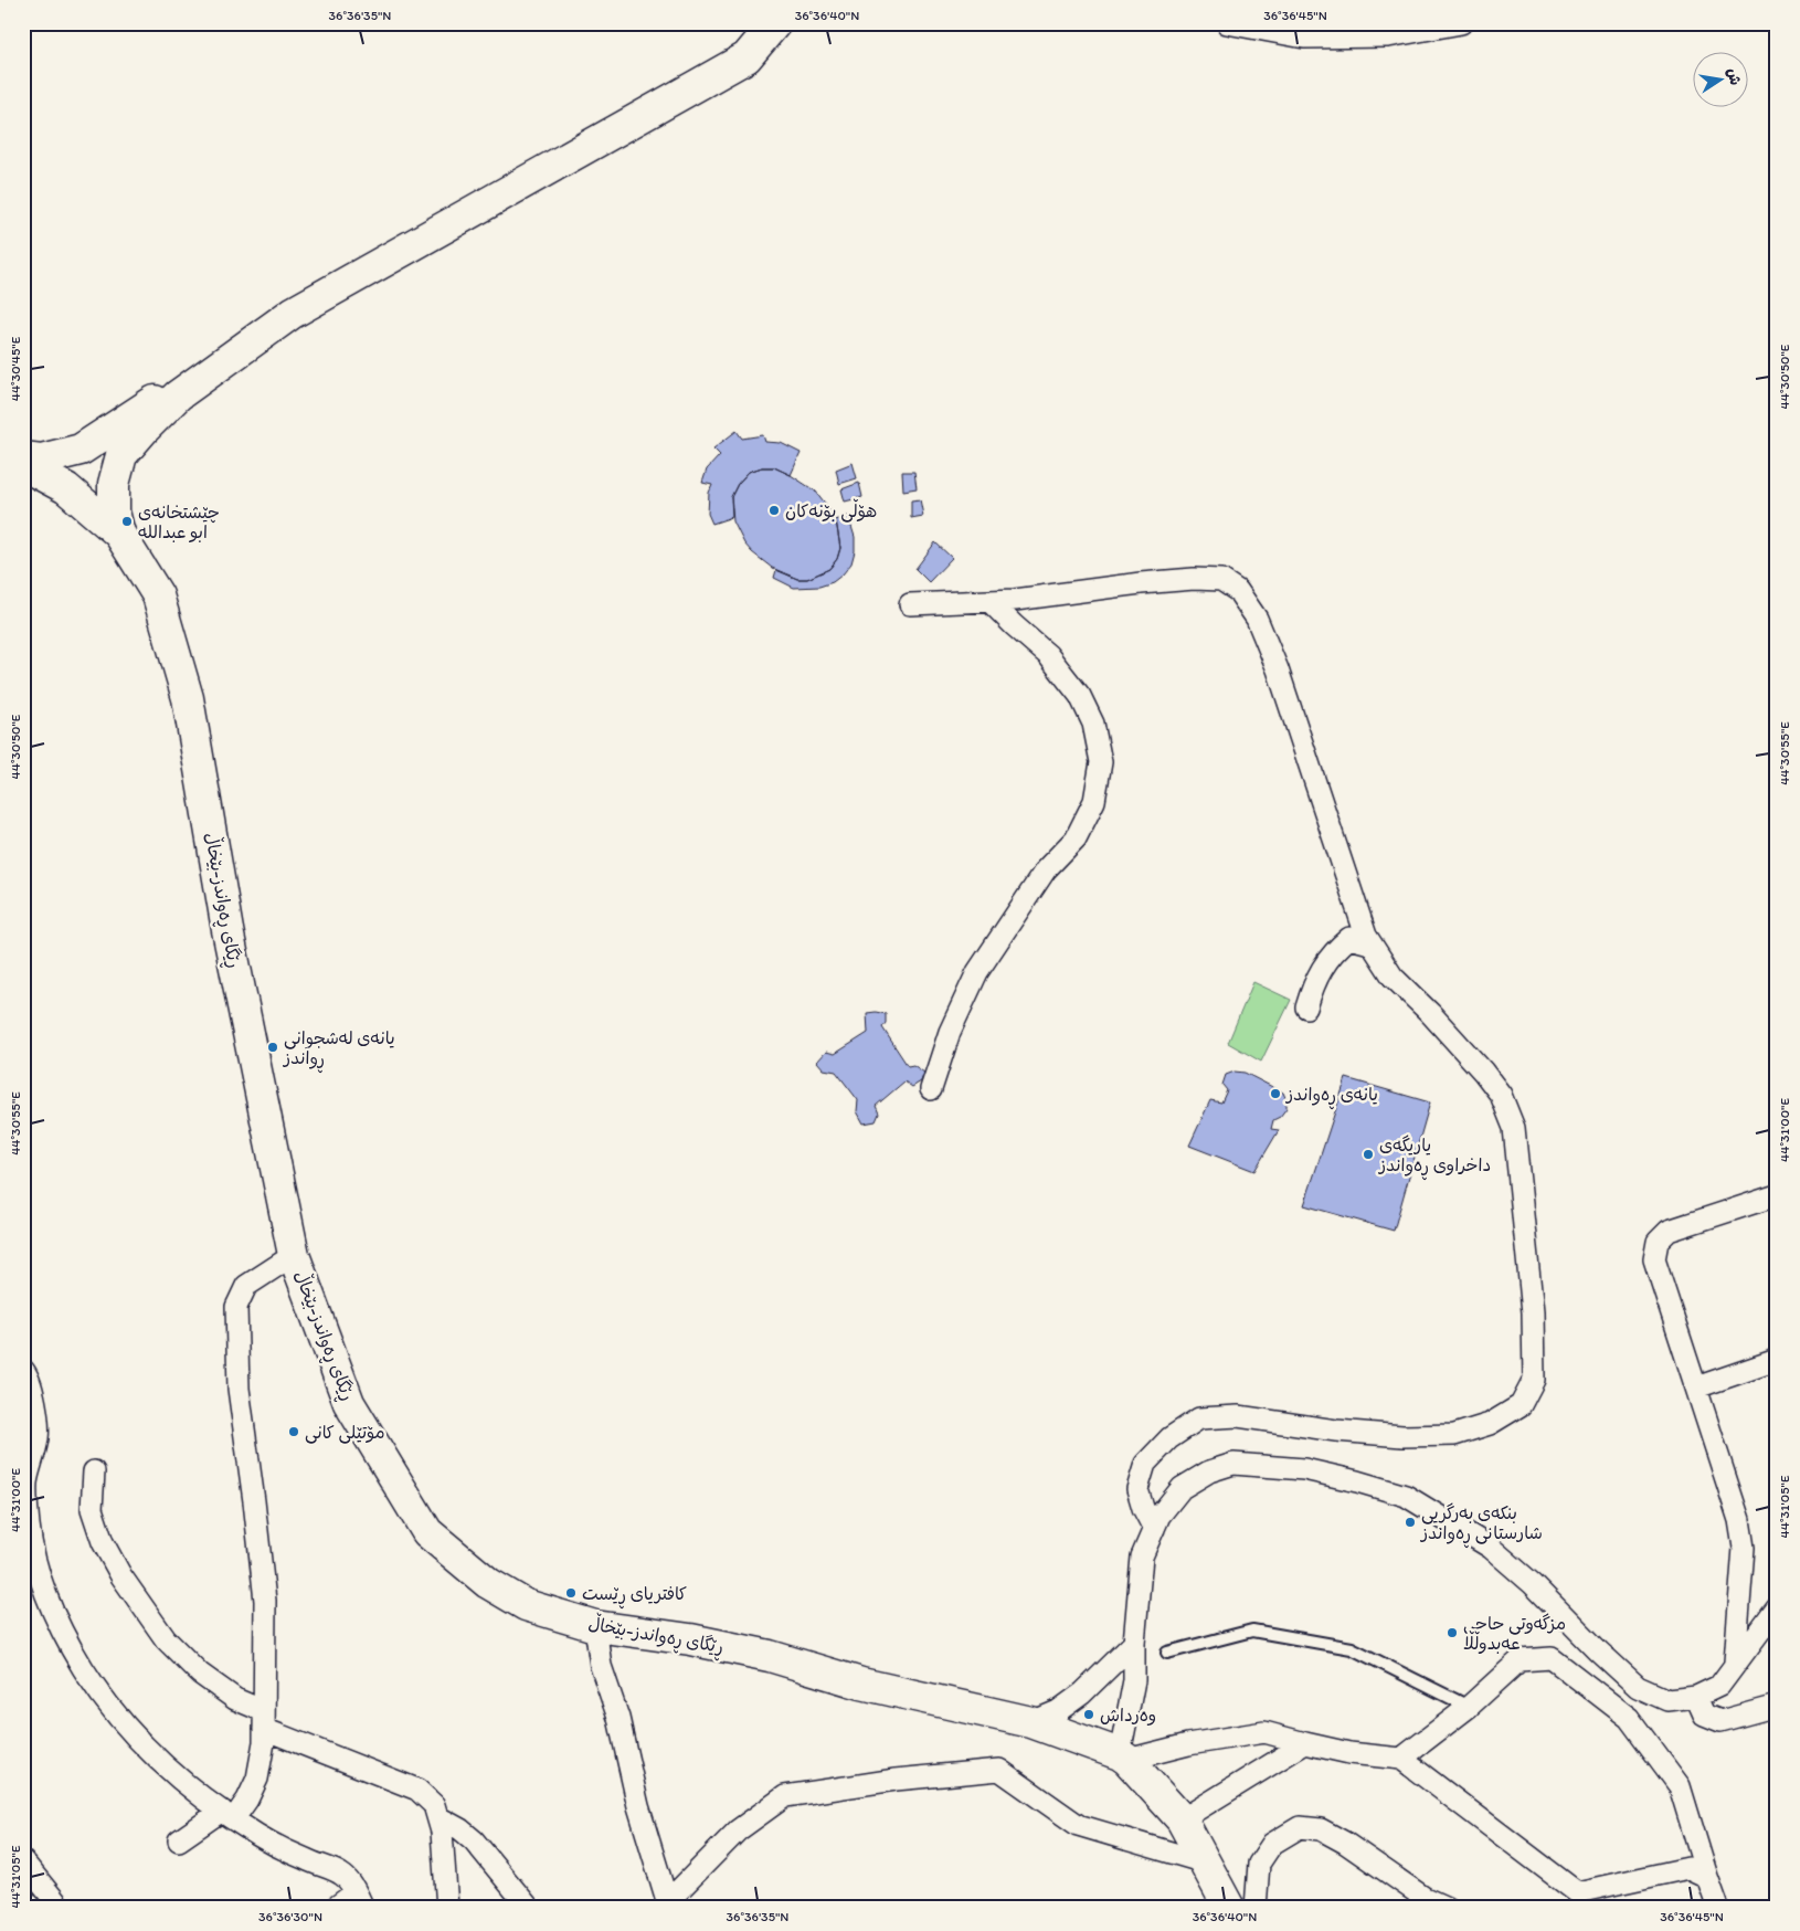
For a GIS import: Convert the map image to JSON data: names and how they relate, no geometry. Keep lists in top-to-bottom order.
{
  "streets": {
    "main road": ["ڕێگای ڕەواندز-بێخاڵ"]
  },
  "places": [
    "هۆڵی بۆنەکان",
    "چێشتخانەی ابو عبدالله",
    "یانەی لەشجوانی ڕواندز",
    "یانەی ڕەواندز",
    "یاریگەی داخراوی ڕەواندز",
    "مۆتێلی کانی",
    "بنکەی بەرگریی شارستانی ڕەواندز",
    "کافتریای ڕێست",
    "مزگەوتی حاجی عەبدوڵڵا",
    "وەرداش"
  ],
  "north": "right",
  "coordinates": [
    "36°36'35\"N",
    "36°36'40\"N",
    "36°36'45\"N",
    "44°30'45\"E",
    "44°30'50\"E",
    "44°30'55\"E",
    "44°31'00\"E",
    "44°31'05\"E",
    "36°36'30\"N"
  ]
}
